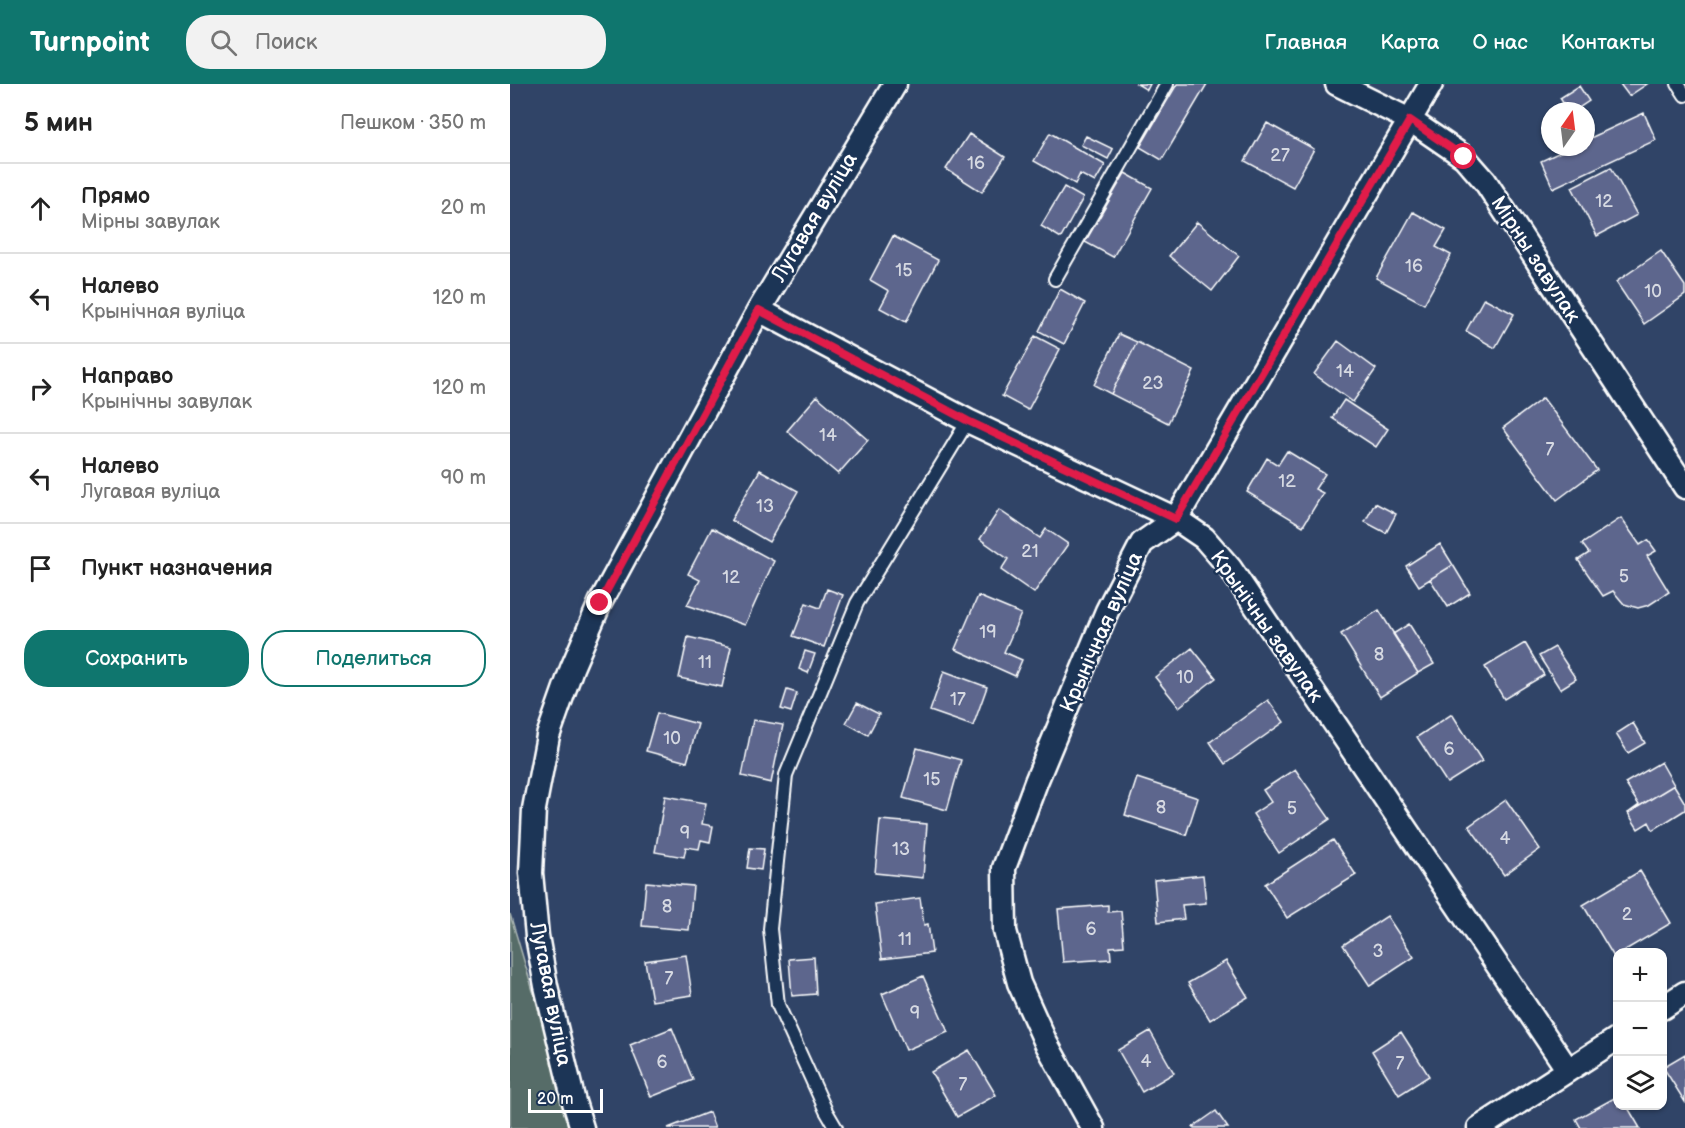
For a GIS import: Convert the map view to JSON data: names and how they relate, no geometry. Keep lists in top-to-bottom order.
{
  "streets": {
    "street": [
      "Лугавая вуліца",
      "Мірны завулак",
      "Крынічны завулак",
      "Крынічная вуліца"
    ]
  },
  "crossings": [
    ["Лугавая вуліца", "Крынічны завулак"],
    ["Мірны завулак", "Крынічная вуліца"],
    ["Крынічны завулак", "Крынічная вуліца"]
  ],
  "house_numbers": [
    "27",
    "16",
    "12",
    "16",
    "15",
    "10",
    "14",
    "23",
    "14",
    "7",
    "12",
    "13",
    "21",
    "5",
    "12",
    "19",
    "8",
    "11",
    "10",
    "17",
    "10",
    "6",
    "15",
    "8",
    "5",
    "9",
    "4",
    "13",
    "8",
    "2",
    "6",
    "11",
    "3",
    "7",
    "9",
    "4",
    "6",
    "7",
    "7"
  ],
  "scale_bar": "20 m",
  "north": "top",
  "page": {
    "header": "Turnpoint",
    "search": "Поиск",
    "nav": [
      "Главная",
      "Карта",
      "О нас",
      "Контакты"
    ],
    "heading": ["5 мин", "Пешком · 350 m"],
    "list": [
      ["Прямо", "Мірны завулак", "20 m"],
      ["Налево", "Крынічная вуліца", "120 m"],
      ["Направо", "Крынічны завулак", "120 m"],
      ["Налево", "Лугавая вуліца", "90 m"],
      "Пункт назначения"
    ],
    "buttons": ["Сохранить", "Поделиться"],
    "map_buttons": ["+", "−"],
    "scale": "20 m"
  }
}
